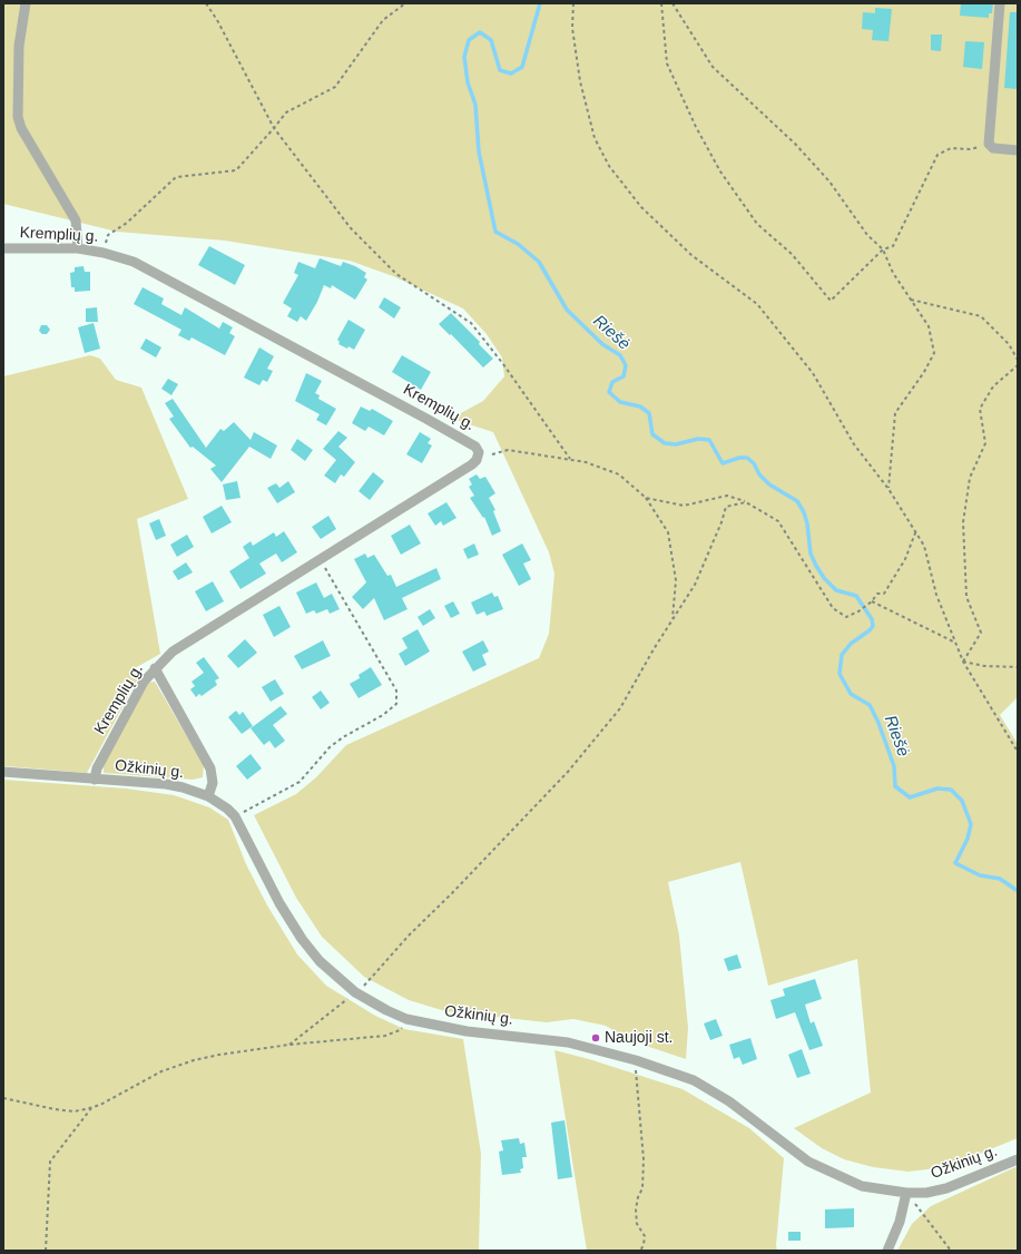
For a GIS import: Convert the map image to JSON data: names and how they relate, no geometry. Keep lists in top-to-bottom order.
{
  "streets": {
    "street": ["Kremplių g.", "Ožkinių g."]
  },
  "crossings": [
    ["Kremplių g.", "Ožkinių g."]
  ],
  "water": ["Riešė"],
  "places": ["Naujoji st."]
}
